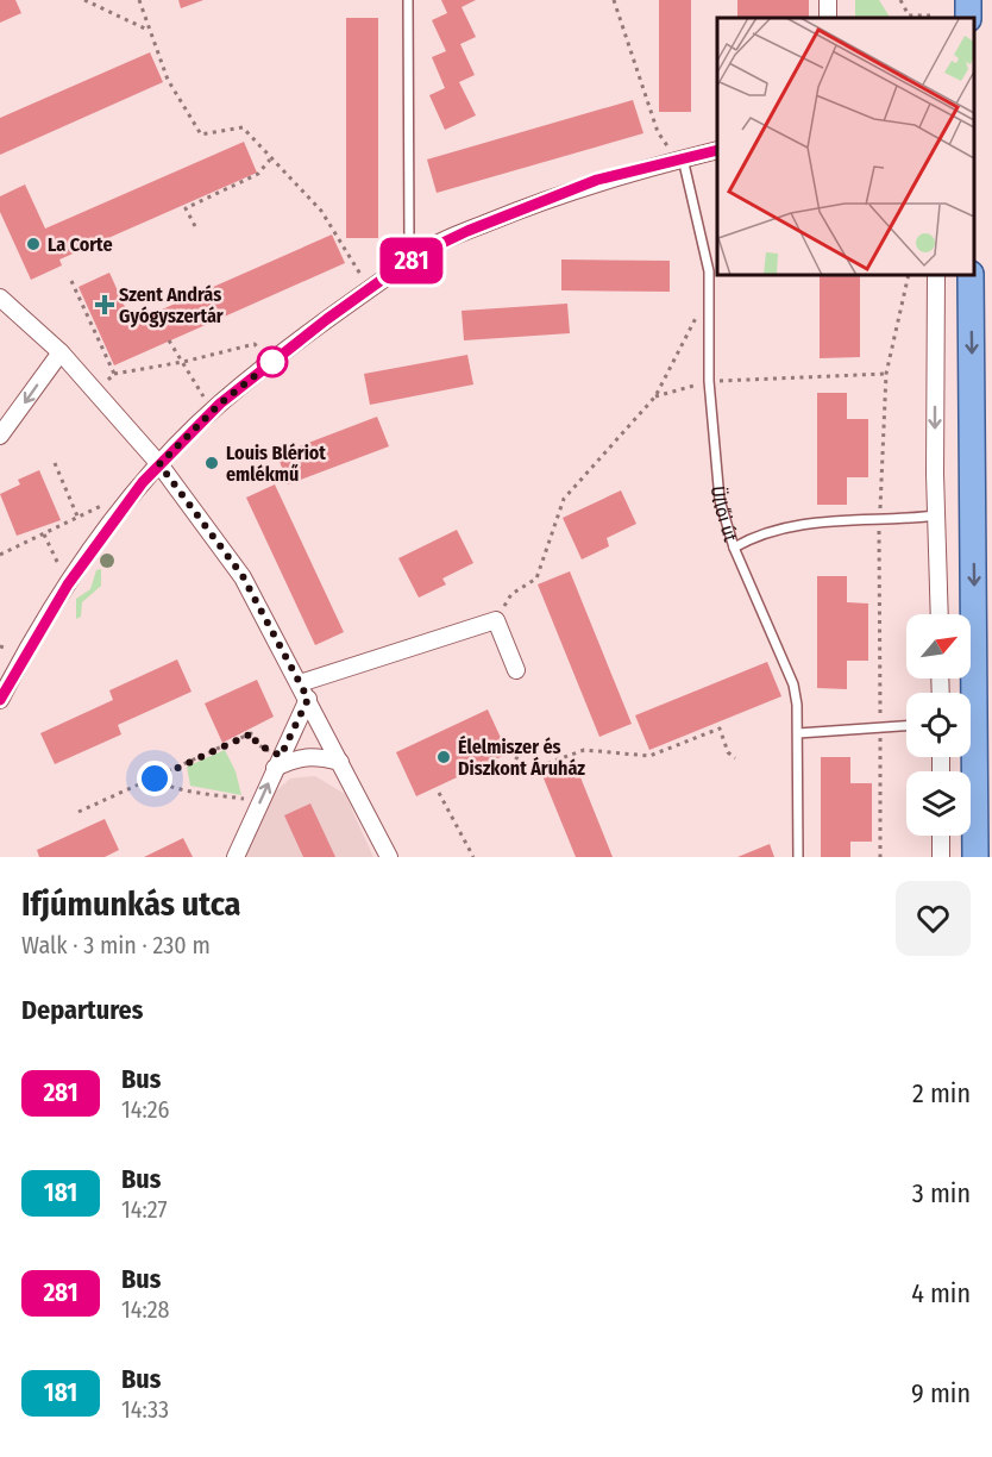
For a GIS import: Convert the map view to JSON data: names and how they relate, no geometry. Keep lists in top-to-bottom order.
{
  "streets": {
    "lane": ["Üllői út"]
  },
  "places": {
    "other": ["La Corte", "Louis Blériot emlékmű", "Élelmiszer és Diszkont Áruház"],
    "health": ["Szent András Gyógyszertár"]
  },
  "lines": ["bus line 281"],
  "north": "top right",
  "page": {
    "on_map": "281",
    "heading": [
      ["Ifjúmunkás utca", "Walk · 3 min · 230 m"],
      "Departures"
    ],
    "list": [
      {
        "mark": "281",
        "name": "Bus",
        "note": "14:26",
        "value": "2 min"
      },
      {
        "mark": "181",
        "name": "Bus",
        "note": "14:27",
        "value": "3 min"
      },
      {
        "mark": "281",
        "name": "Bus",
        "note": "14:28",
        "value": "4 min"
      },
      {
        "mark": "181",
        "name": "Bus",
        "note": "14:33",
        "value": "9 min"
      }
    ]
  }
}
